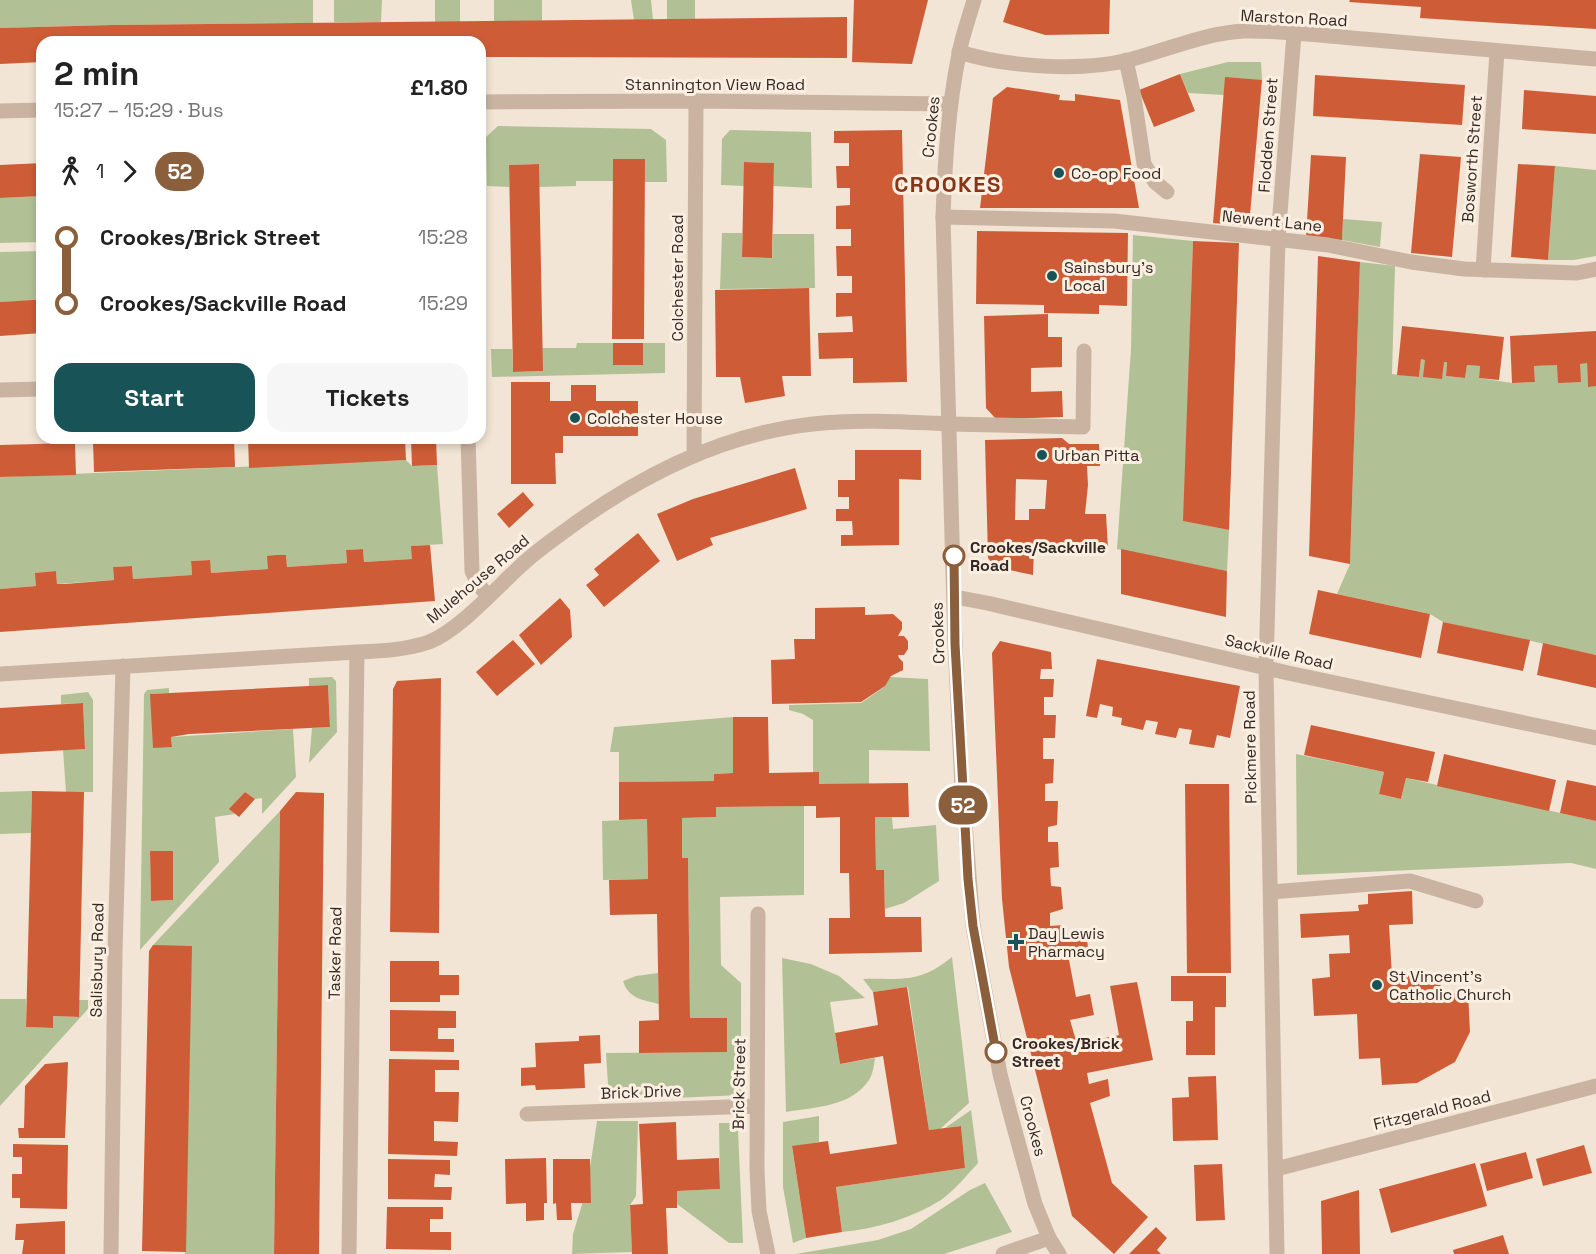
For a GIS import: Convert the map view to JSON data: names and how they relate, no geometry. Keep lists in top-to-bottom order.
{
  "streets": {
    "street": [
      "Marston Road",
      "Stannington View Road",
      "Crookes",
      "Flodden Street",
      "Bosworth Street",
      "Newent Lane",
      "Colchester Road",
      "Mulehouse Road",
      "Sackville Road",
      "Pickmere Road",
      "Tasker Road",
      "Salisbury Road",
      "Brick Street",
      "Brick Drive",
      "Fitzgerald Road"
    ]
  },
  "crossings": [
    ["Marston Road", "Crookes"],
    ["Marston Road", "Flodden Street"],
    ["Marston Road", "Bosworth Street"],
    ["Stannington View Road", "Crookes"],
    ["Stannington View Road", "Colchester Road"],
    ["Crookes", "Newent Lane"],
    ["Crookes", "Mulehouse Road"],
    ["Crookes", "Sackville Road"],
    ["Flodden Street", "Newent Lane"],
    ["Flodden Street", "Pickmere Road"],
    ["Bosworth Street", "Newent Lane"],
    ["Newent Lane", "Pickmere Road"],
    ["Colchester Road", "Mulehouse Road"],
    ["Mulehouse Road", "Tasker Road"],
    ["Mulehouse Road", "Salisbury Road"],
    ["Sackville Road", "Pickmere Road"],
    ["Pickmere Road", "Fitzgerald Road"],
    ["Brick Street", "Brick Drive"]
  ],
  "districts": ["CROOKES"],
  "places": {
    "other": [
      "Co-op Food",
      "Sainsbury's Local",
      "Colchester House",
      "Urban Pitta",
      "Crookes/Sackville Road",
      "St Vincent's Catholic Church",
      "Crookes/Brick Street"
    ],
    "health": ["Day Lewis Pharmacy"]
  },
  "lines": ["bus line 52"],
  "page": {
    "on_map": "52",
    "heading": ["2 min", "15:27 – 15:29 · Bus", "£1.80"],
    "legs": ["1", "52"],
    "list": [
      {
        "name": "Crookes/Brick Street",
        "value": "15:28"
      },
      {
        "name": "Crookes/Sackville Road",
        "value": "15:29"
      }
    ],
    "buttons": ["Start", "Tickets"]
  }
}
